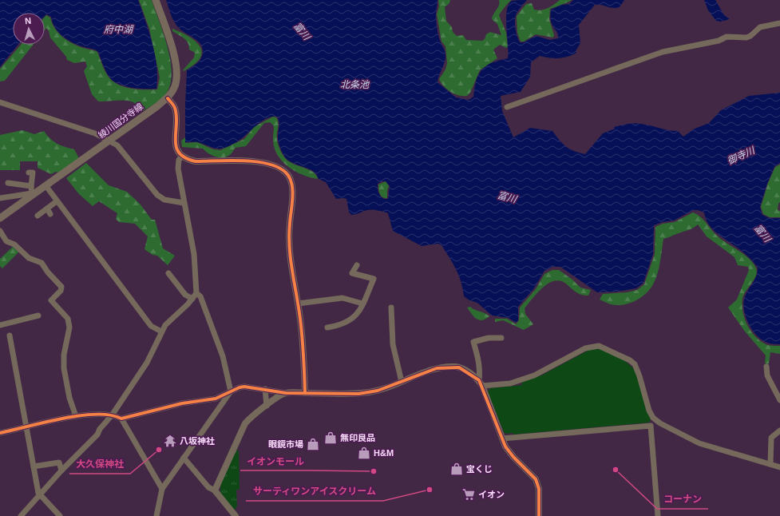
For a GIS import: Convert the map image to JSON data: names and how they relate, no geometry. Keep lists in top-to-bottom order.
{
  "streets": {
    "main road": ["綾川国分寺線"]
  },
  "water": [
    "府中湖",
    "富川",
    "北条池",
    "御寺川"
  ],
  "places": {
    "shop": [
      "無印良品",
      "眼鏡市場",
      "H&M",
      "宝くじ"
    ],
    "temple": ["八坂神社"],
    "other": [
      "大久保神社",
      "コーナン",
      "イオンモール",
      "サーティワンアイスクリーム"
    ],
    "supermarket": ["イオン"]
  },
  "north": "top"
}
